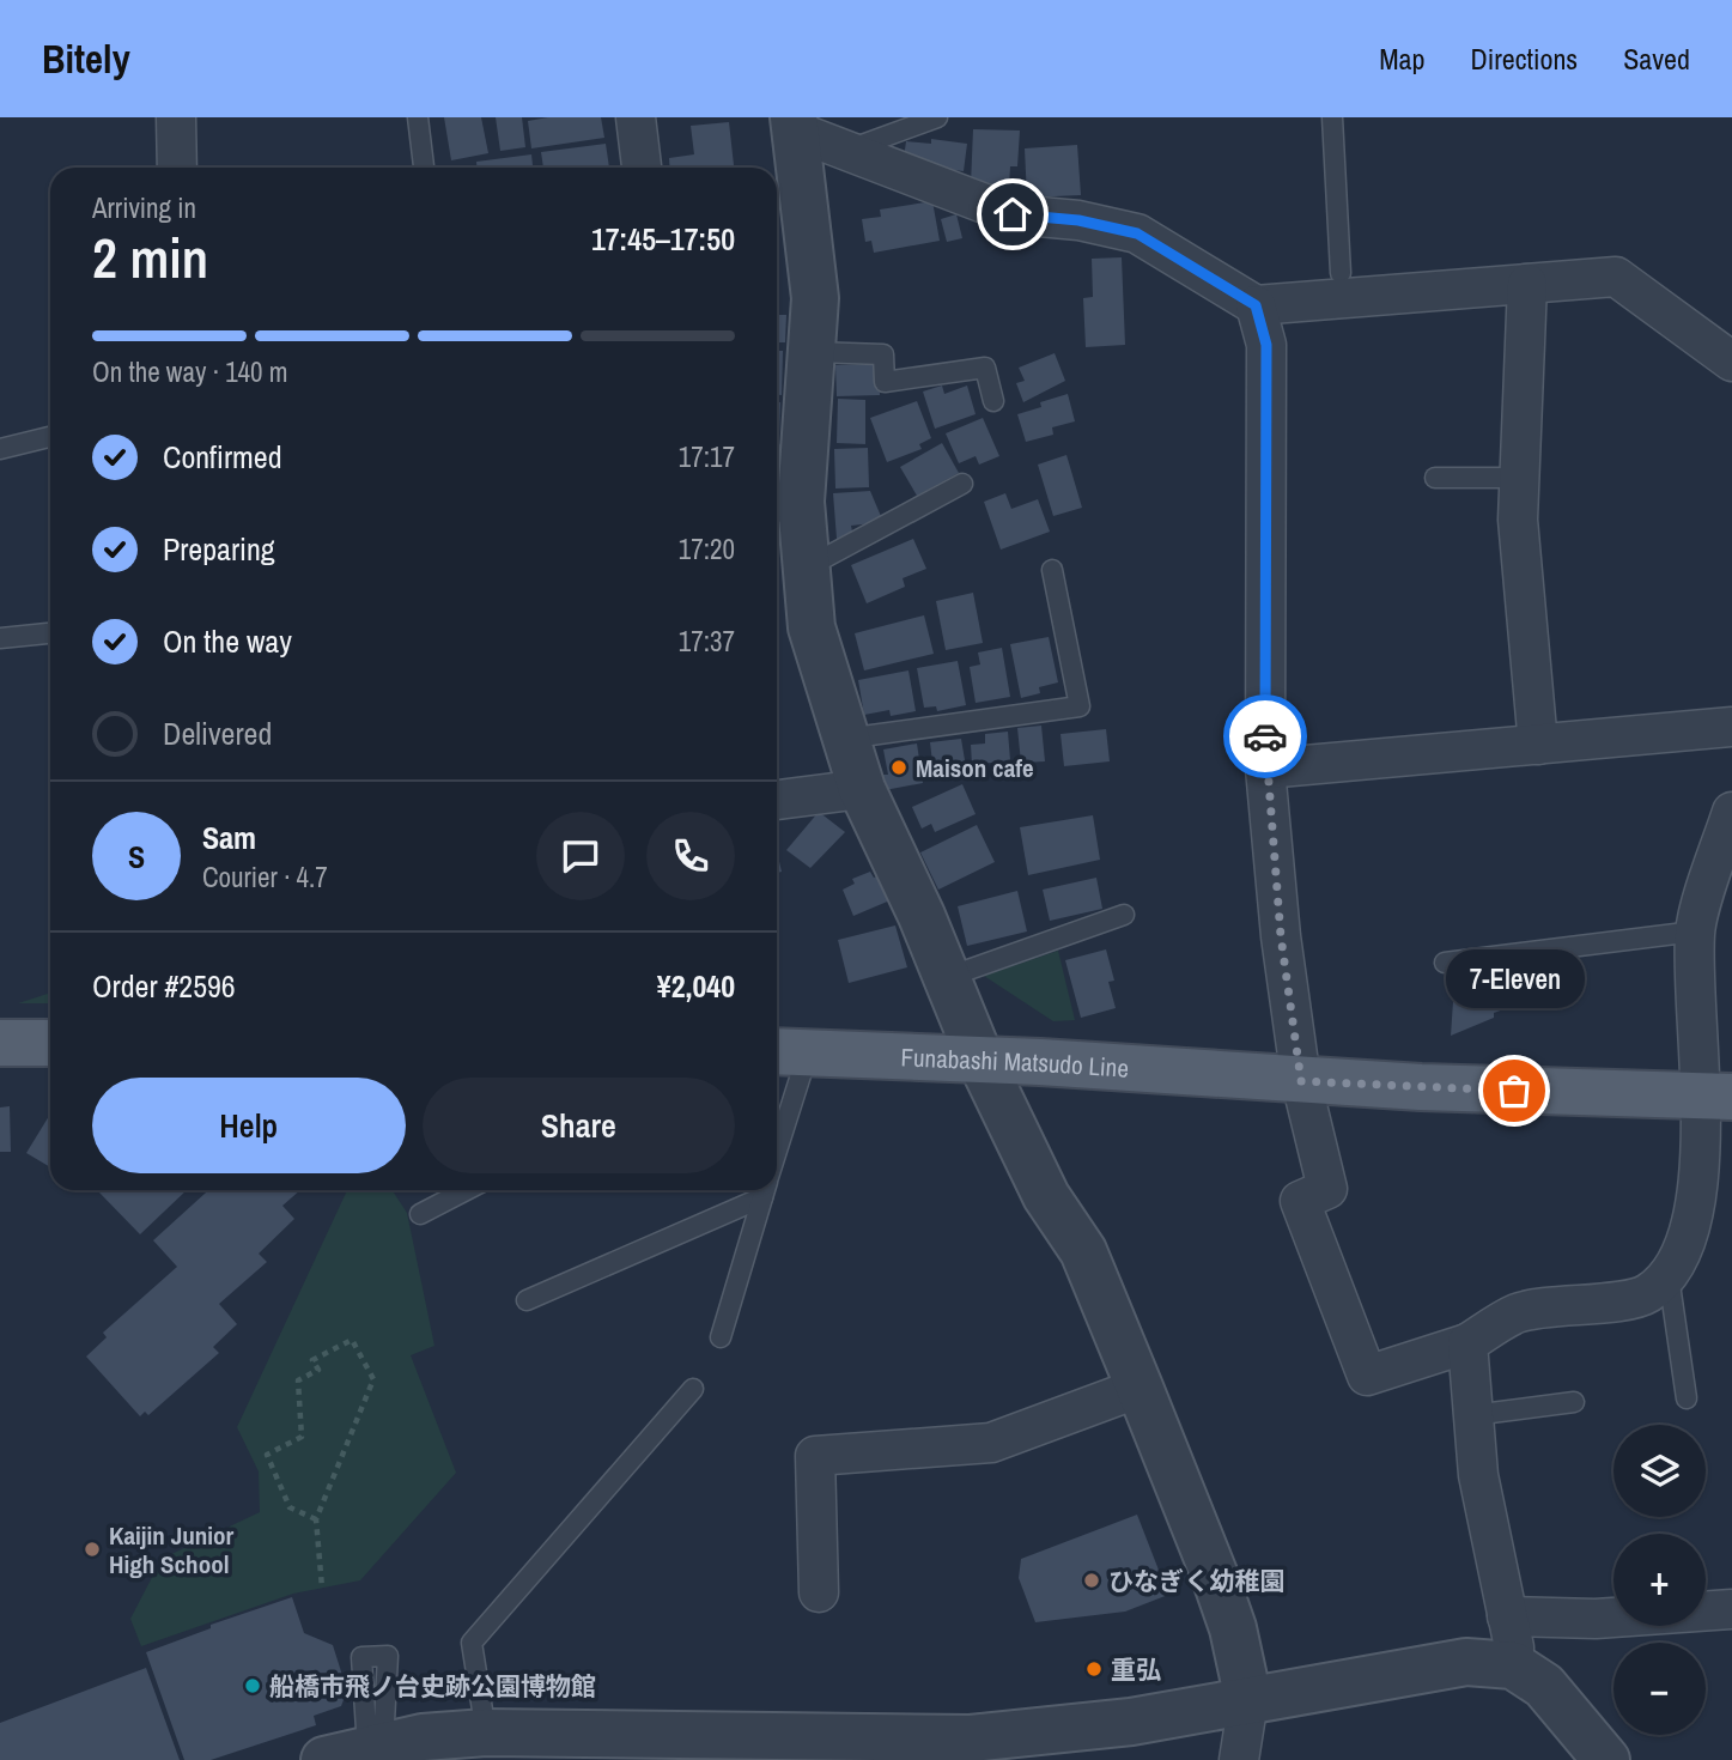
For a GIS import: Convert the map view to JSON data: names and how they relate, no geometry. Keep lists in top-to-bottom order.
{
  "streets": {
    "main road": ["Funabashi Matsudo Line"]
  },
  "places": [
    "Maison cafe",
    "7-Eleven",
    "Kaijin Junior High School",
    "ひなぎく幼稚園",
    "重弘",
    "船橋市飛ノ台史跡公園博物館"
  ],
  "page": {
    "header": "Bitely",
    "nav": ["Map", "Directions", "Saved"],
    "heading": ["2 min", "Arriving in", "17:45–17:50"],
    "panel": [
      "Sam",
      "Courier · 4.7",
      "Order #2596",
      "¥2,040"
    ],
    "bar": "On the way · 140 m",
    "list": [
      ["Confirmed", "17:17"],
      ["Preparing", "17:20"],
      ["On the way", "17:37"],
      "Delivered"
    ],
    "round": "S",
    "bubble": "7-Eleven",
    "buttons": ["Help", "Share"],
    "map_buttons": ["+", "−"]
  }
}
